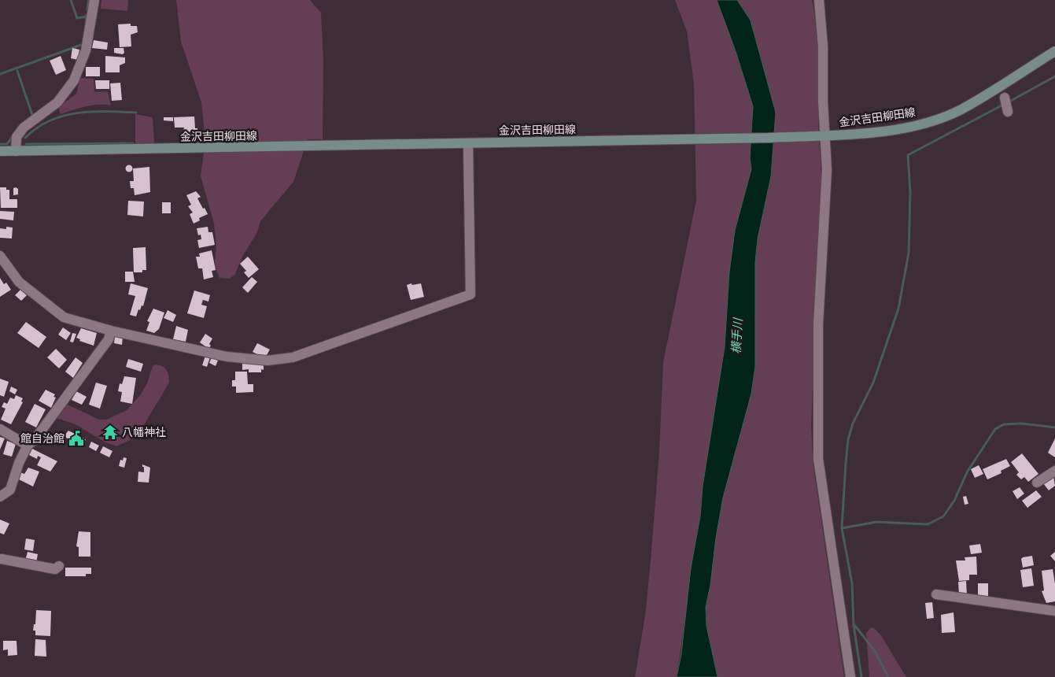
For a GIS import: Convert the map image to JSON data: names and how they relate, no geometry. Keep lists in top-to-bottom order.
{
  "streets": {
    "main road": ["金沢吉田柳田線"]
  },
  "water": ["横手川"],
  "places": {
    "temple": ["八幡神社"],
    "public building": ["館自治館"]
  }
}
